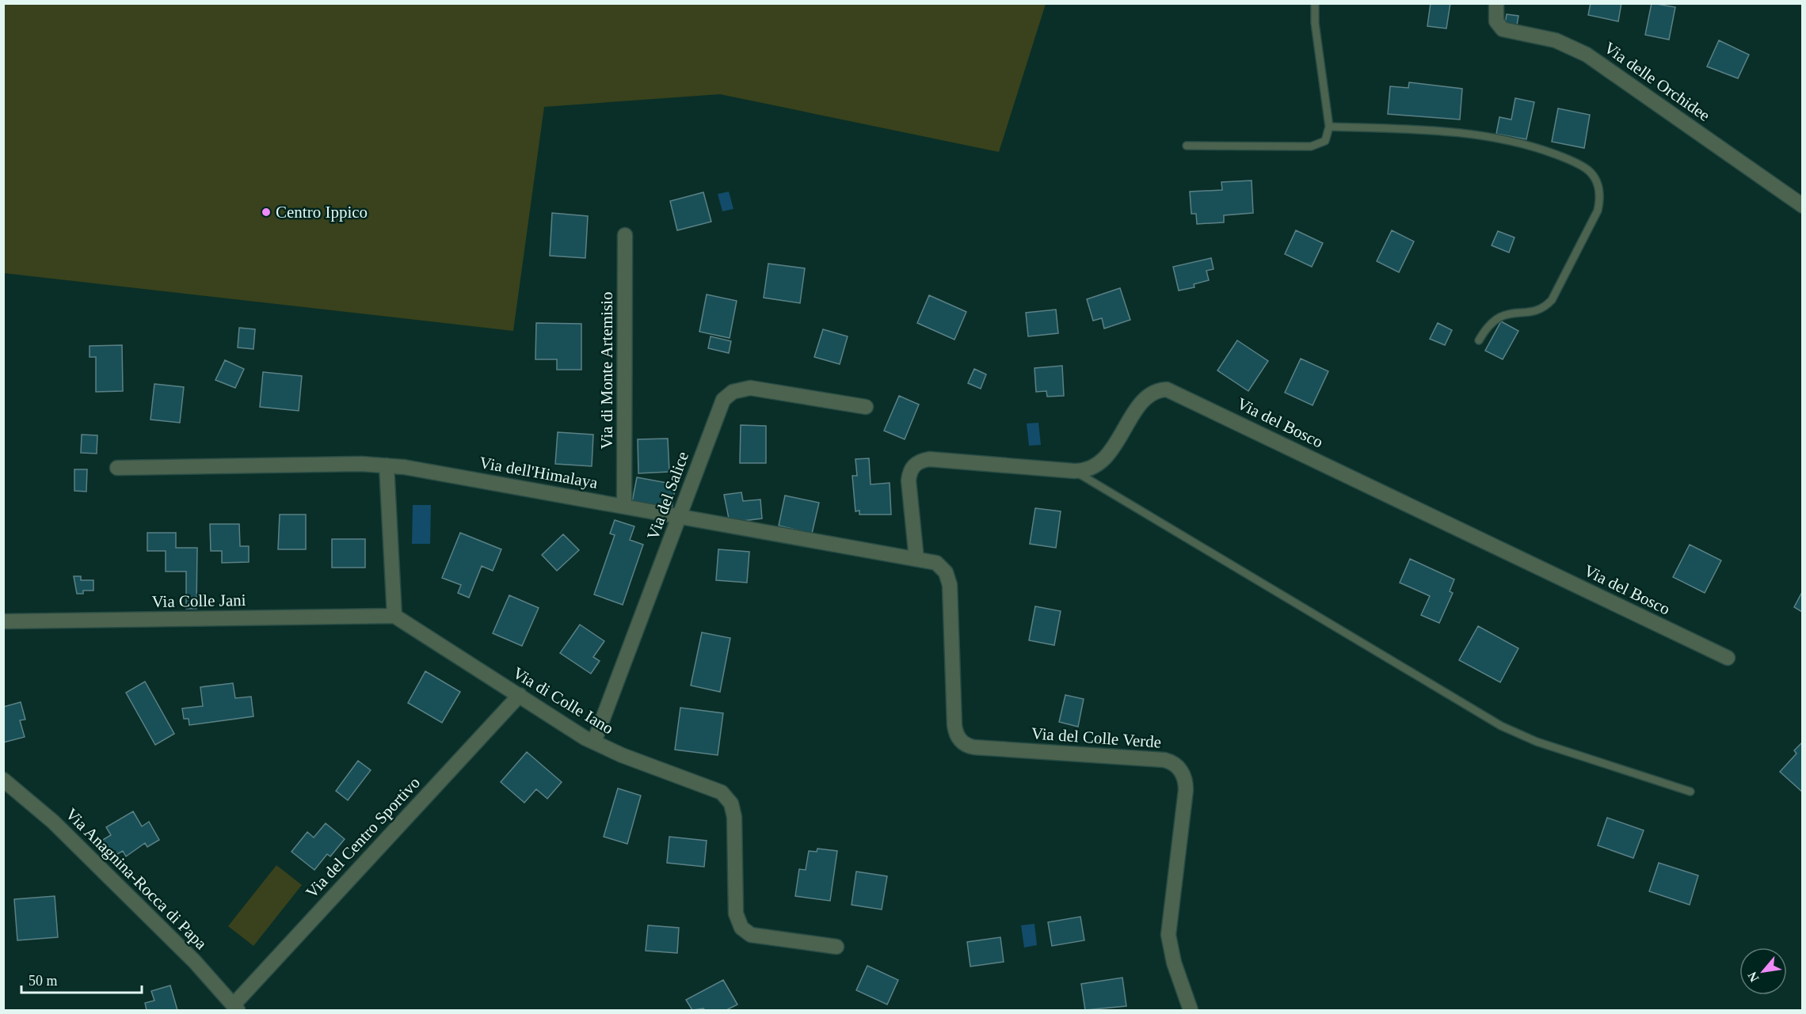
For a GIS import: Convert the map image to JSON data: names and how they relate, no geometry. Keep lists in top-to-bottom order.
{
  "streets": {
    "street": [
      "Via delle Orchidee",
      "Via di Monte Artemisio",
      "Via del Bosco",
      "Via dell'Himalaya",
      "Via del Salice",
      "Via Colle Jani",
      "Via di Colle Iano",
      "Via del Colle Verde",
      "Via del Centro Sportivo",
      "Via Anagnina-Rocca di Papa"
    ]
  },
  "crossings": [
    ["Via di Monte Artemisio", "Via dell'Himalaya"],
    ["Via del Bosco", "Via dell'Himalaya"],
    ["Via dell'Himalaya", "Via del Salice"],
    ["Via dell'Himalaya", "Via del Colle Verde"],
    ["Via del Salice", "Via di Colle Iano"],
    ["Via Colle Jani", "Via di Colle Iano"],
    ["Via di Colle Iano", "Via del Centro Sportivo"],
    ["Via del Centro Sportivo", "Via Anagnina-Rocca di Papa"]
  ],
  "places": ["Centro Ippico"],
  "scale_bar": "50 m",
  "north": "bottom left"
}
